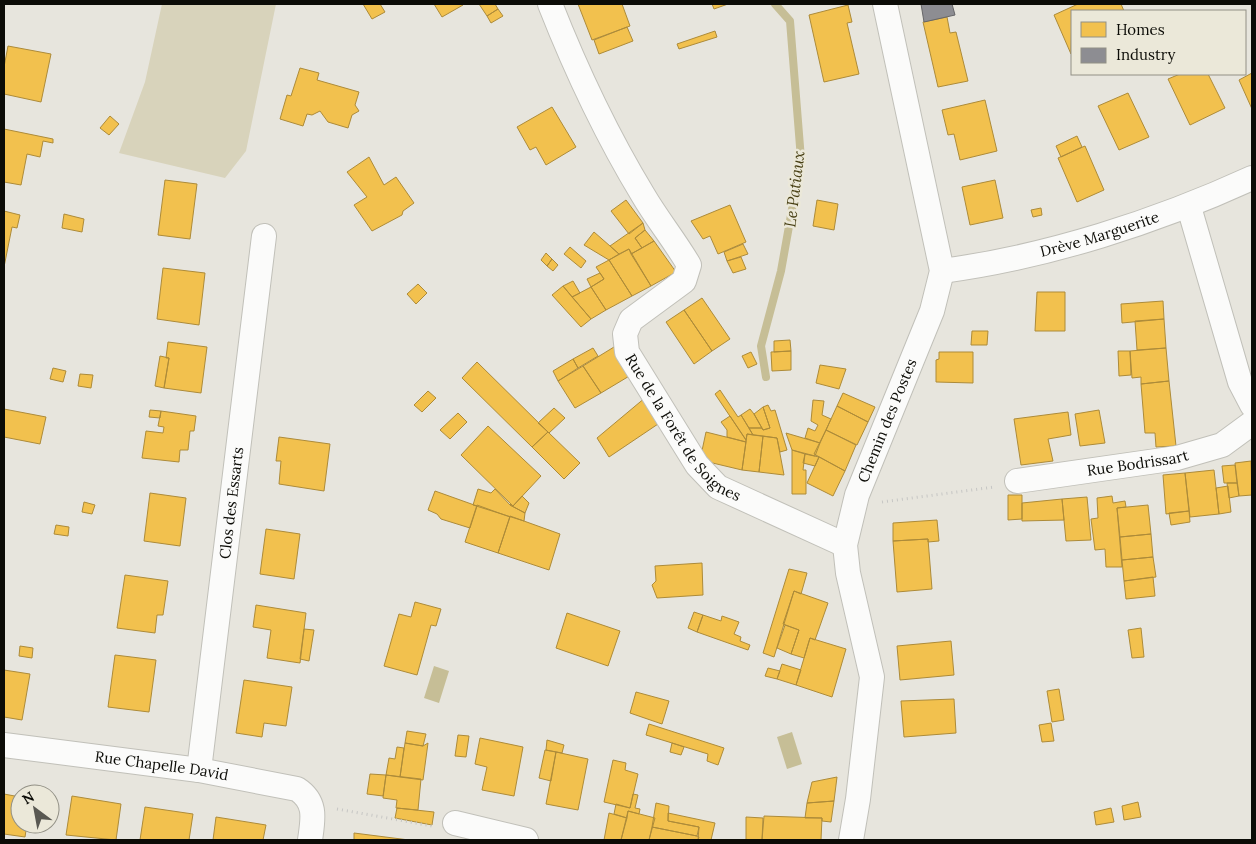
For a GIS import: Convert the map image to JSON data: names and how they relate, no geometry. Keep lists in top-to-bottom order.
{
  "streets": {
    "street": [
      "Drève Marguerite",
      "Chemin des Postes",
      "Rue de la Forêt de Soignes",
      "Rue Bodrissart",
      "Clos des Essarts",
      "Rue Chapelle David"
    ]
  },
  "crossings": [
    ["Drève Marguerite", "Chemin des Postes"],
    ["Chemin des Postes", "Rue de la Forêt de Soignes"],
    ["Clos des Essarts", "Rue Chapelle David"]
  ],
  "water": ["Le Patiaux"],
  "legend": ["Homes", "Industry"],
  "north": "top left"
}
